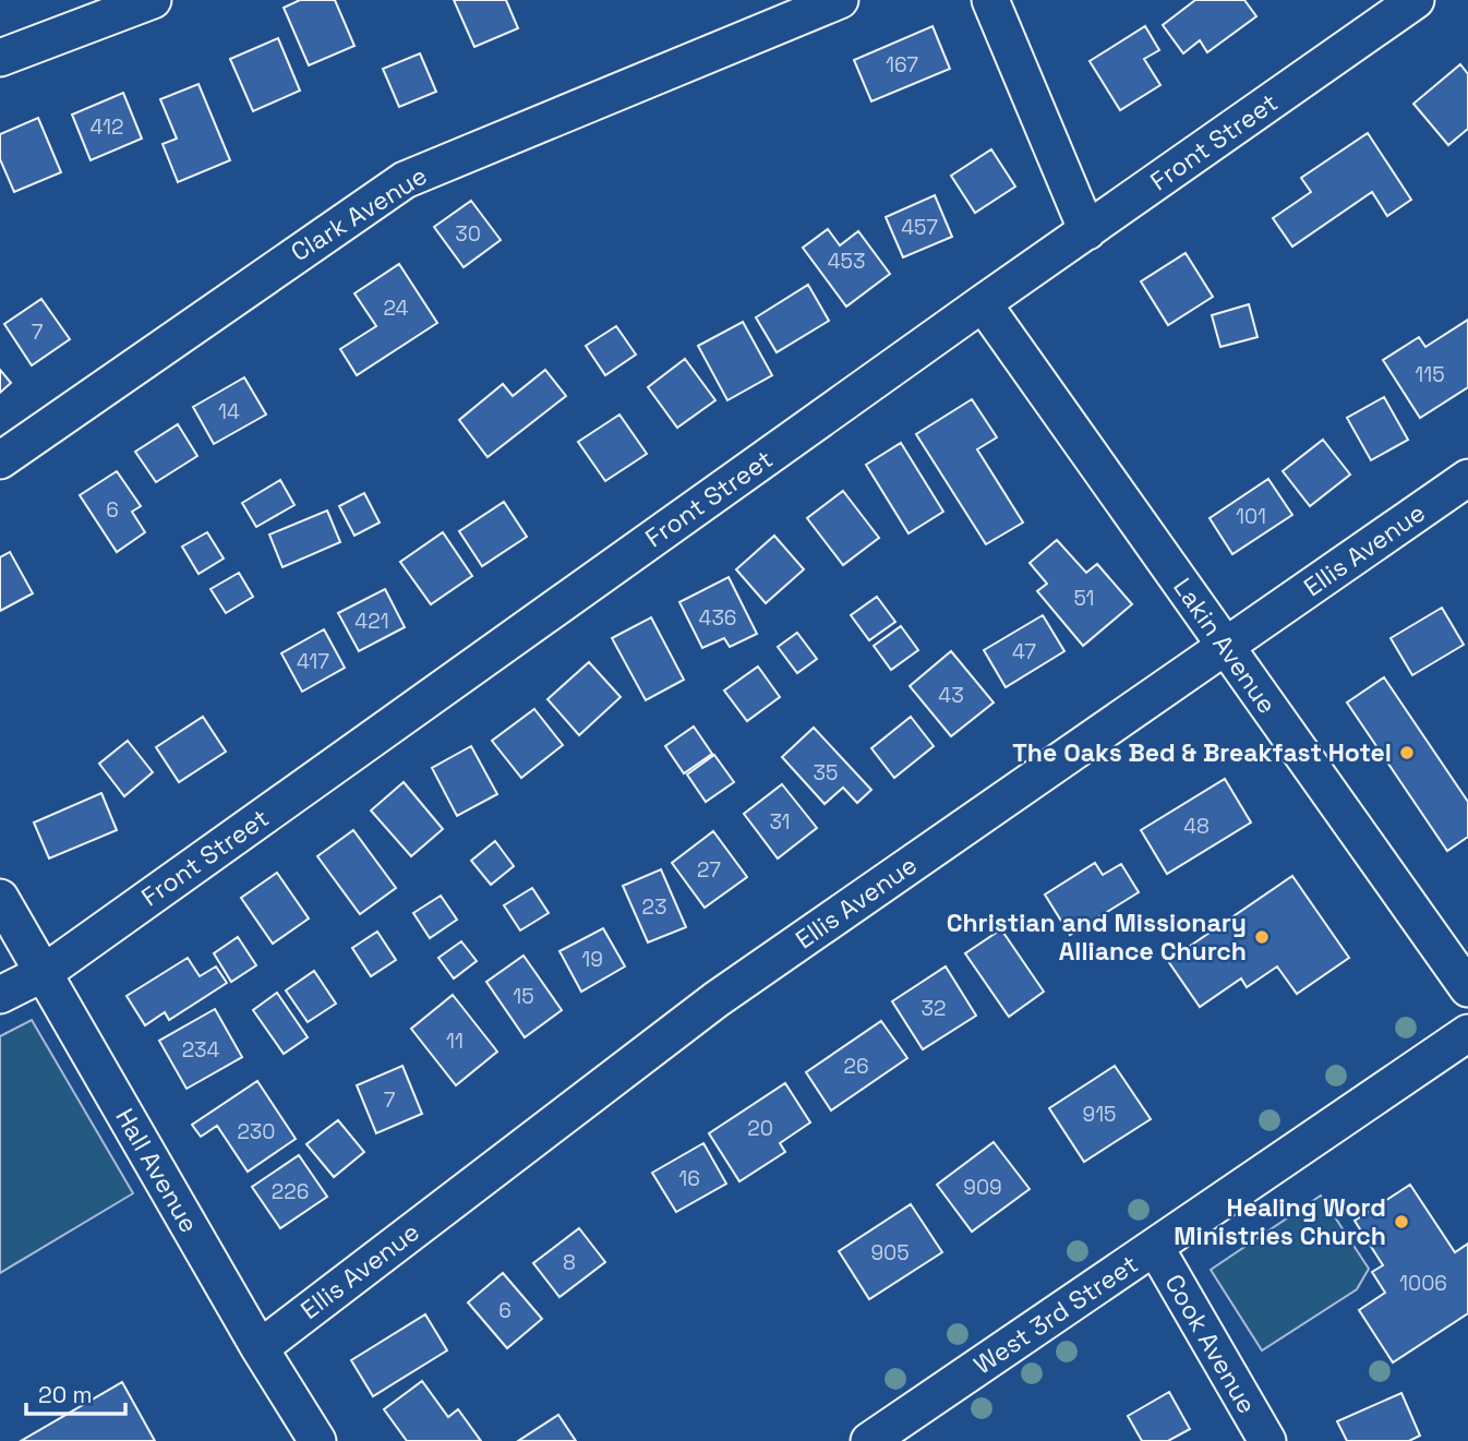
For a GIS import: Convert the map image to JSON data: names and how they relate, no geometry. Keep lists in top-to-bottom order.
{
  "streets": {
    "street": [
      "Front Street",
      "Clark Avenue",
      "Ellis Avenue",
      "Lakin Avenue",
      "Hall Avenue",
      "West 3rd Street",
      "Cook Avenue"
    ]
  },
  "crossings": [
    ["Front Street", "Lakin Avenue"],
    ["Front Street", "Hall Avenue"],
    ["Ellis Avenue", "Lakin Avenue"],
    ["Ellis Avenue", "Hall Avenue"],
    ["West 3rd Street", "Cook Avenue"]
  ],
  "places": ["The Oaks Bed & Breakfast Hotel", "Christian and Missionary Alliance Church", "Healing Word Ministries Church"],
  "house_numbers": [
    "167",
    "412",
    "457",
    "30",
    "453",
    "24",
    "7",
    "115",
    "14",
    "6",
    "101",
    "51",
    "436",
    "421",
    "47",
    "417",
    "43",
    "35",
    "31",
    "48",
    "27",
    "23",
    "19",
    "15",
    "32",
    "11",
    "234",
    "26",
    "7",
    "915",
    "20",
    "230",
    "16",
    "909",
    "226",
    "905",
    "8",
    "1006",
    "6"
  ],
  "scale_bar": "20 m"
}
